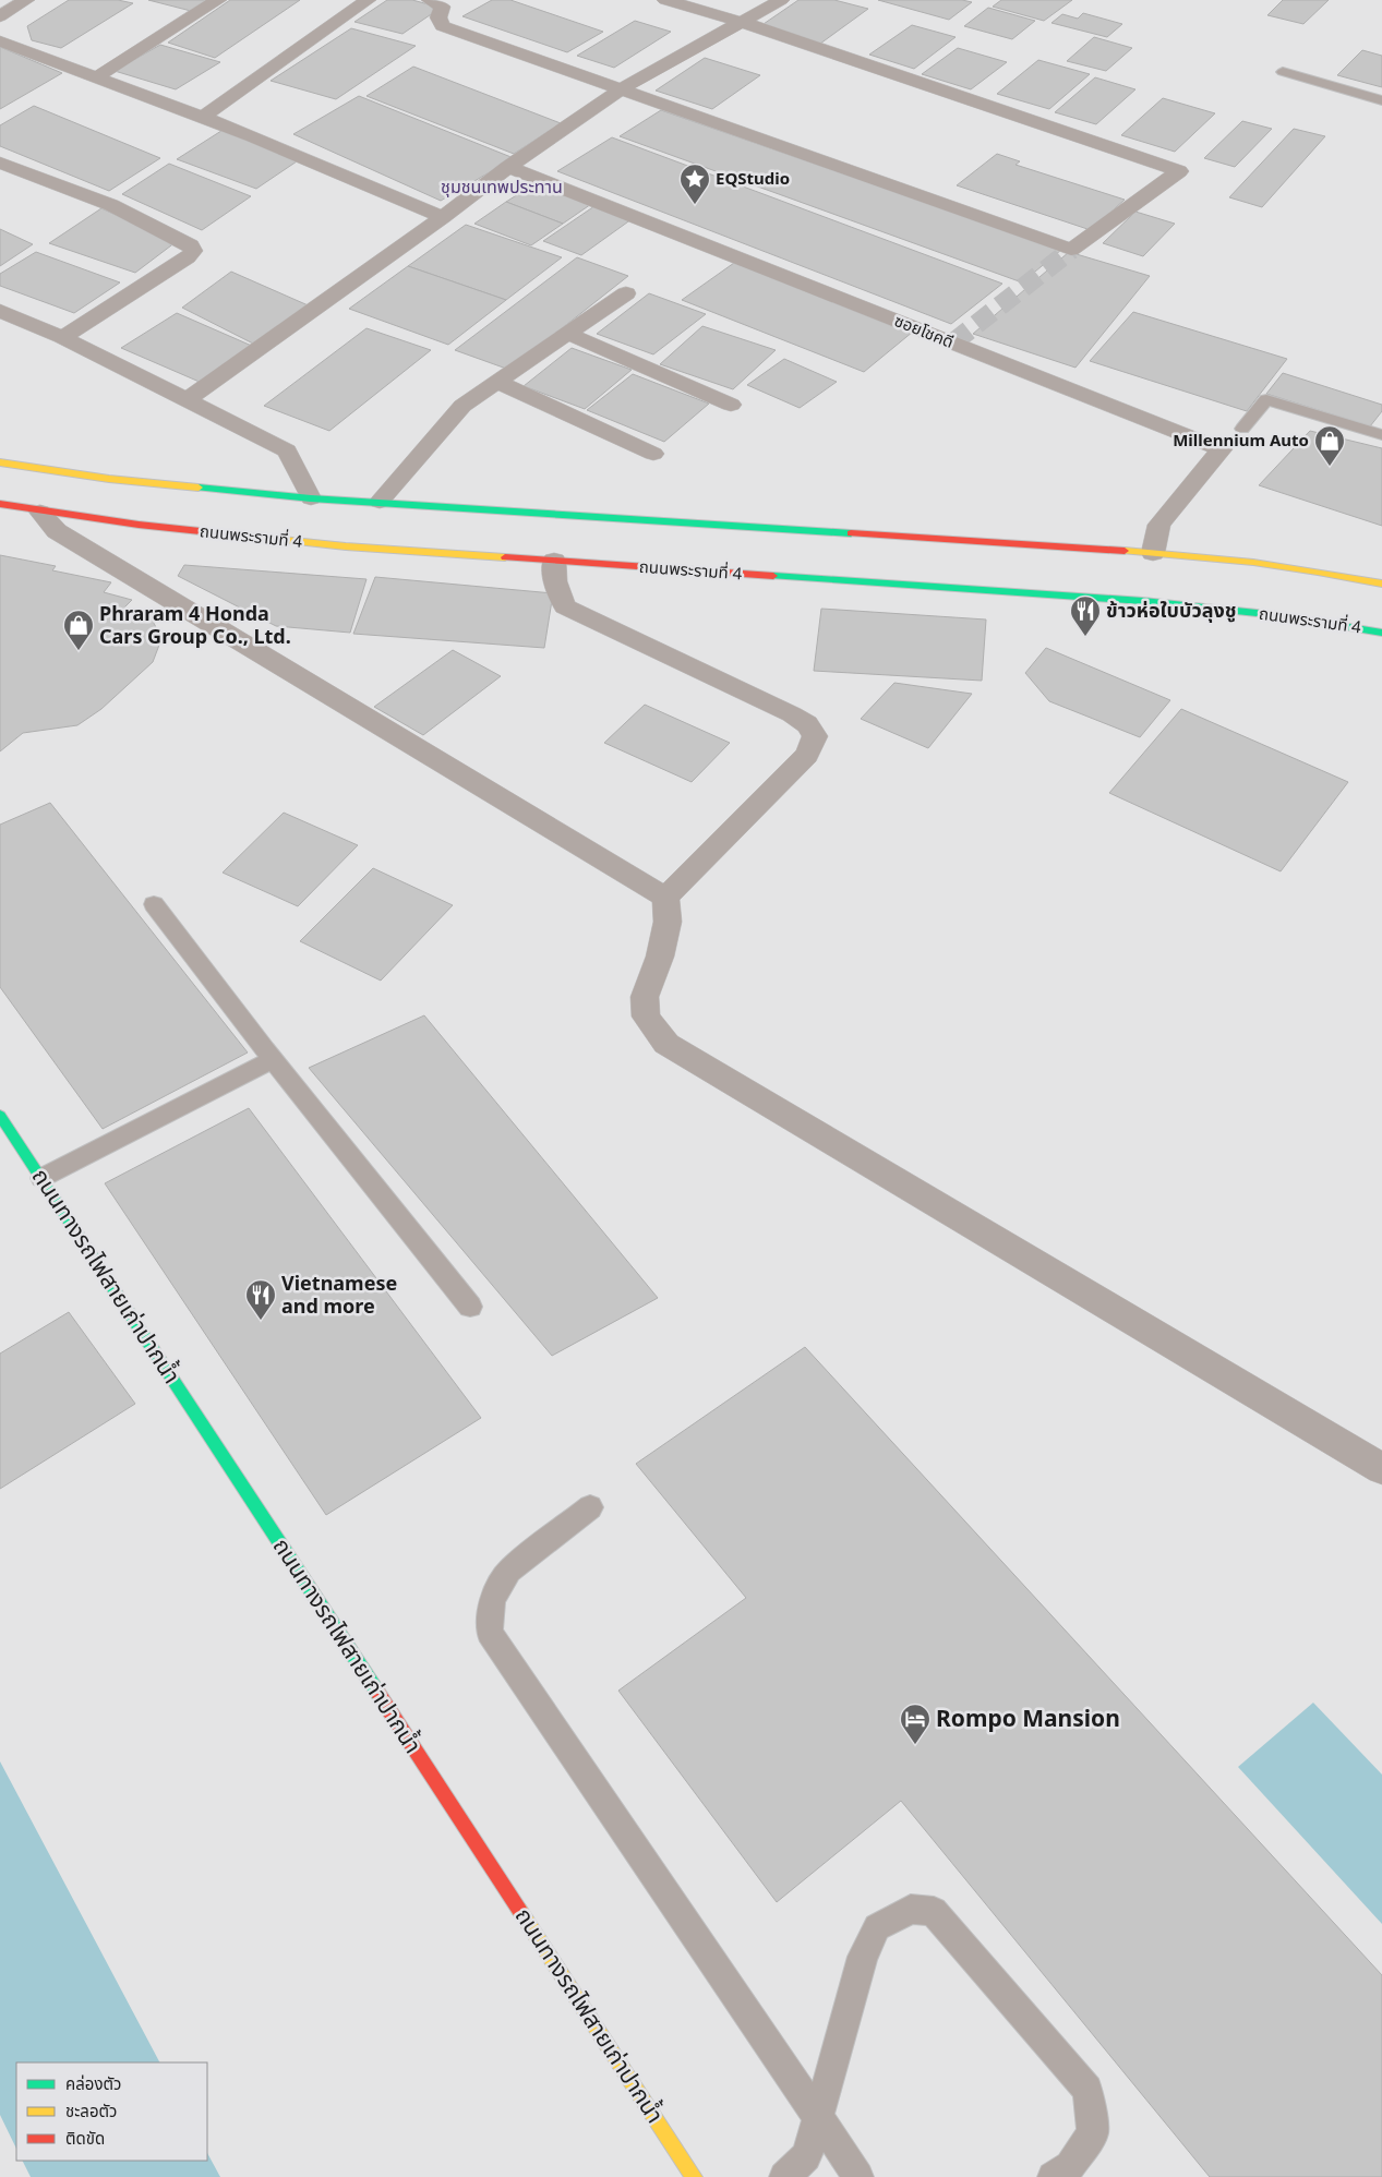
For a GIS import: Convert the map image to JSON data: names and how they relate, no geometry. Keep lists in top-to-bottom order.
{
  "streets": {
    "main road": ["ถนนพระรามที่ 4", "ถนนทางรถไฟสายเก่าปากน้ำ"],
    "street": ["ซอยโชคดี"]
  },
  "districts": ["ชุมชนเทพประทาน"],
  "places": {
    "place": ["EQStudio"],
    "shop": ["Millennium Auto", "Phraram 4 Honda Cars Group Co., Ltd."],
    "restaurant": ["ข้าวห่อใบบัวลุงชู", "Vietnamese and more"],
    "hotel": ["Rompo Mansion"]
  },
  "legend": ["คล่องตัว", "ชะลอตัว", "ติดขัด"]
}
